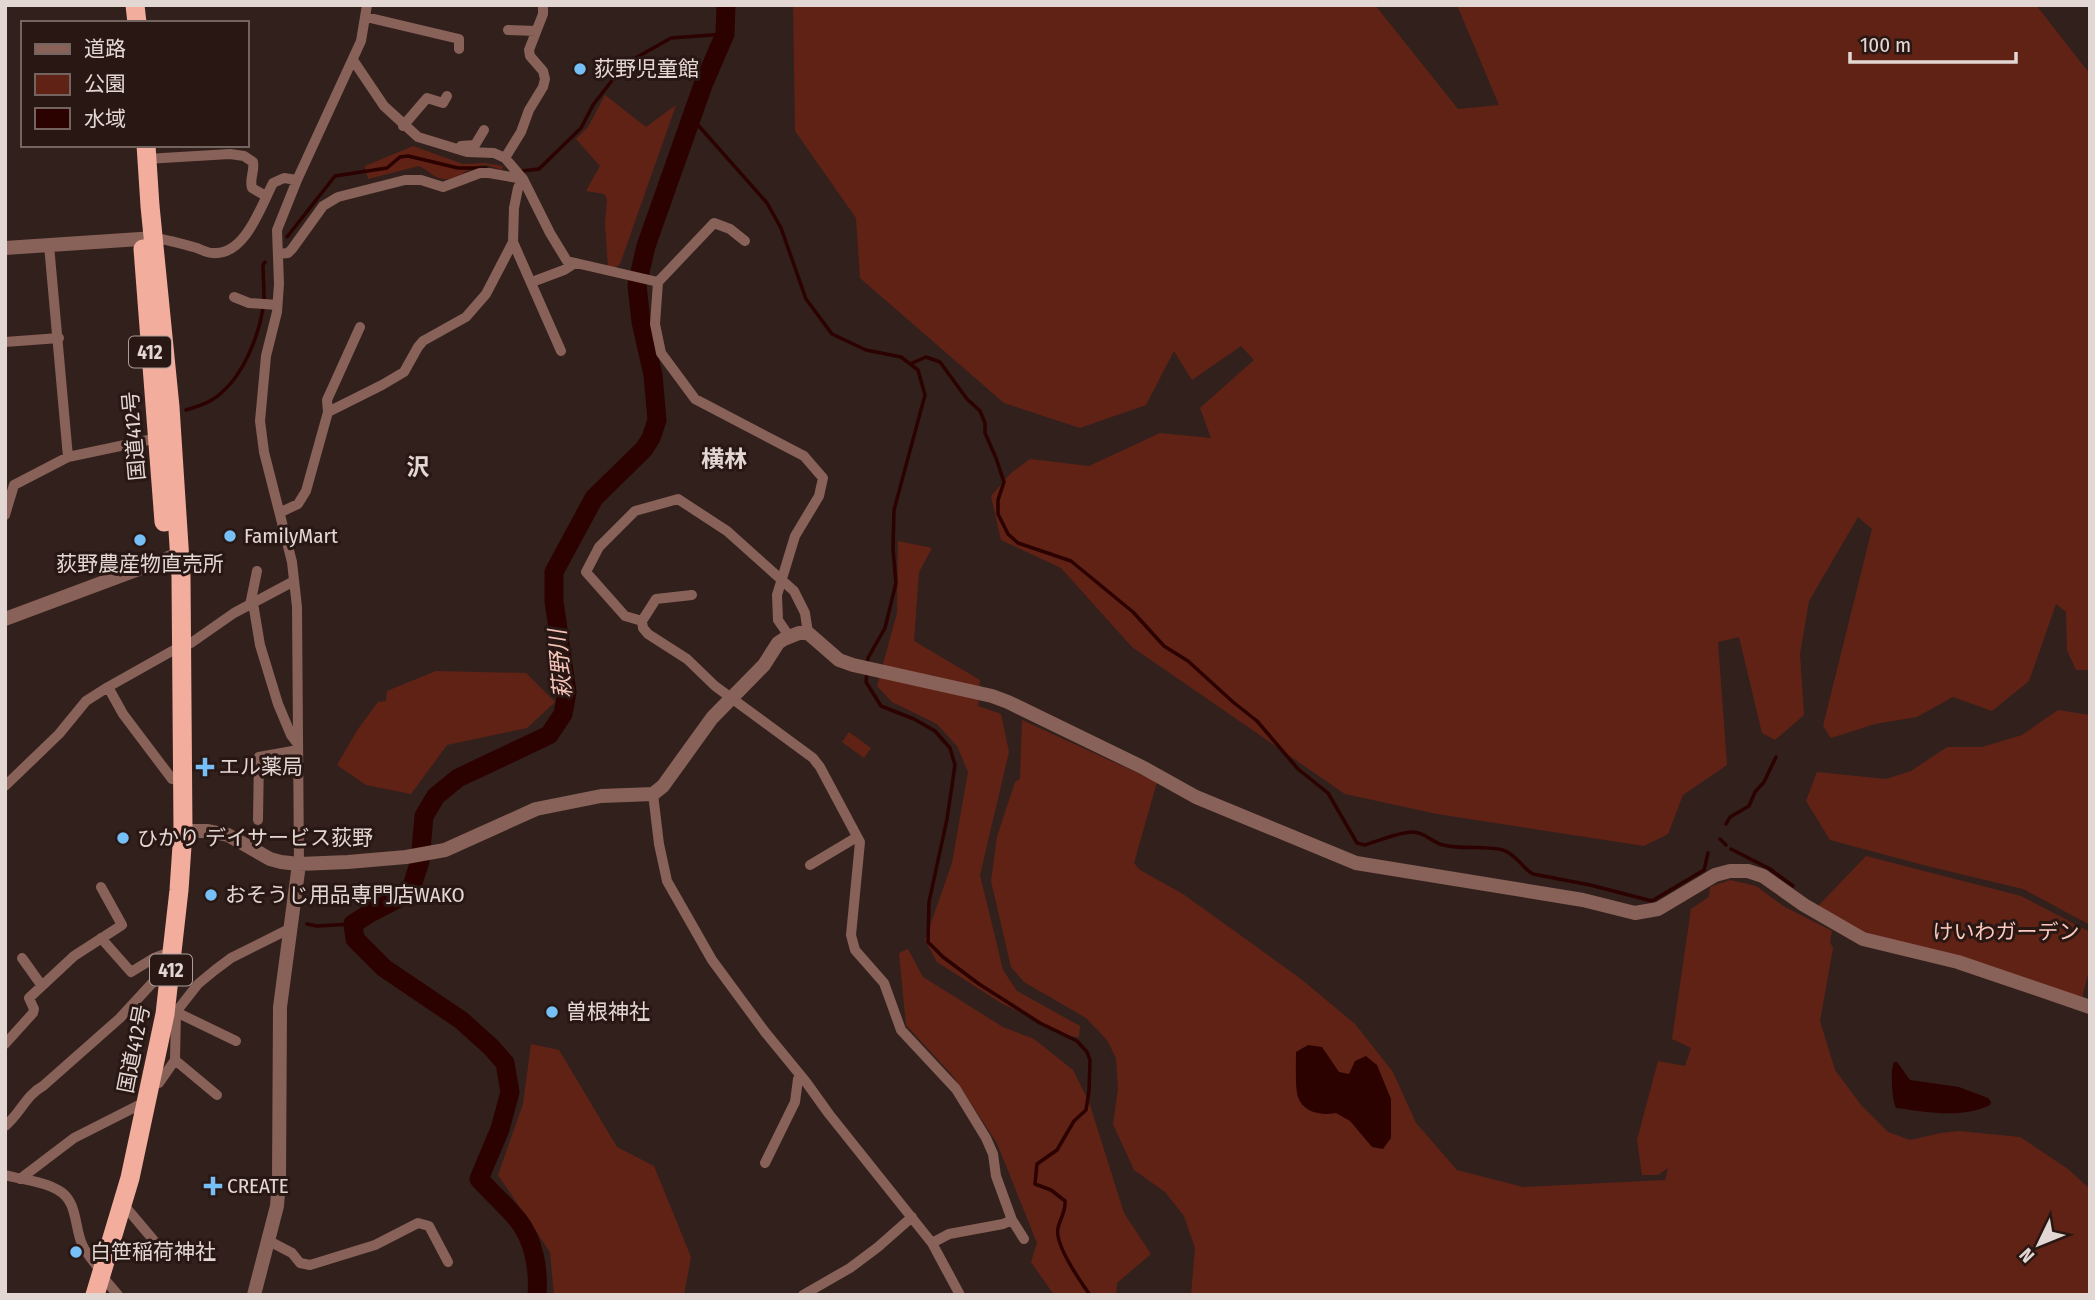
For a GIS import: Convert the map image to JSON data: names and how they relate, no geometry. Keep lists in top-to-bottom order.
{
  "streets": {
    "highway": ["412", "国道412号"]
  },
  "districts": ["横林", "沢"],
  "water": ["萩野川"],
  "parks": ["けいわガーデン"],
  "places": {
    "other": [
      "荻野児童館",
      "FamilyMart",
      "荻野農産物直売所",
      "ひかり デイサービス荻野",
      "おそうじ用品専門店WAKO",
      "曽根神社",
      "白笹稲荷神社"
    ],
    "health": ["エル薬局", "CREATE"]
  },
  "legend": ["道路", "公園", "水域"],
  "scale_bar": "100 m",
  "north": "bottom left"
}
